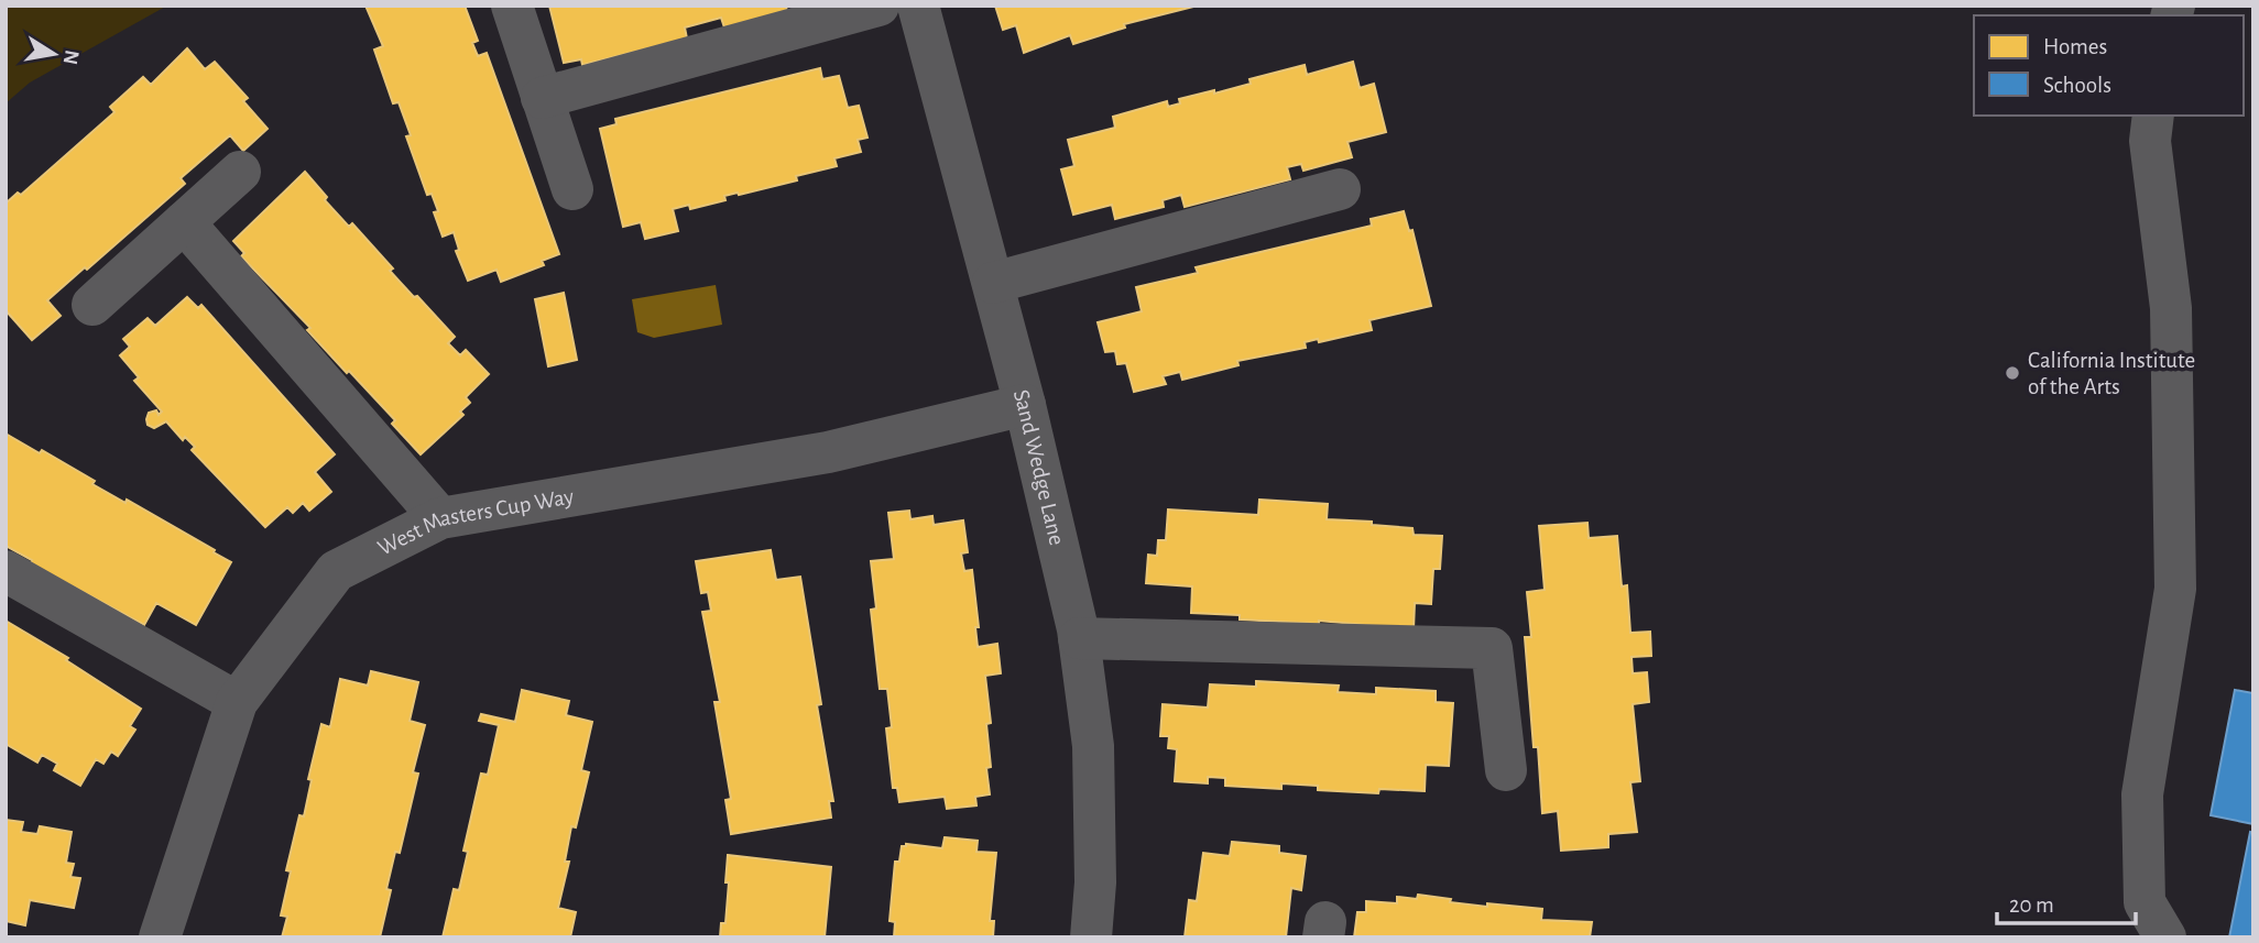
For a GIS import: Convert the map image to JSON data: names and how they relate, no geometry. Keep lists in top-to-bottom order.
{
  "streets": {
    "street": ["Sand Wedge Lane", "West Masters Cup Way"]
  },
  "crossings": [
    ["Sand Wedge Lane", "West Masters Cup Way"]
  ],
  "places": ["California Institute of the Arts"],
  "legend": ["Homes", "Schools"],
  "scale_bar": "20 m",
  "north": "right"
}
